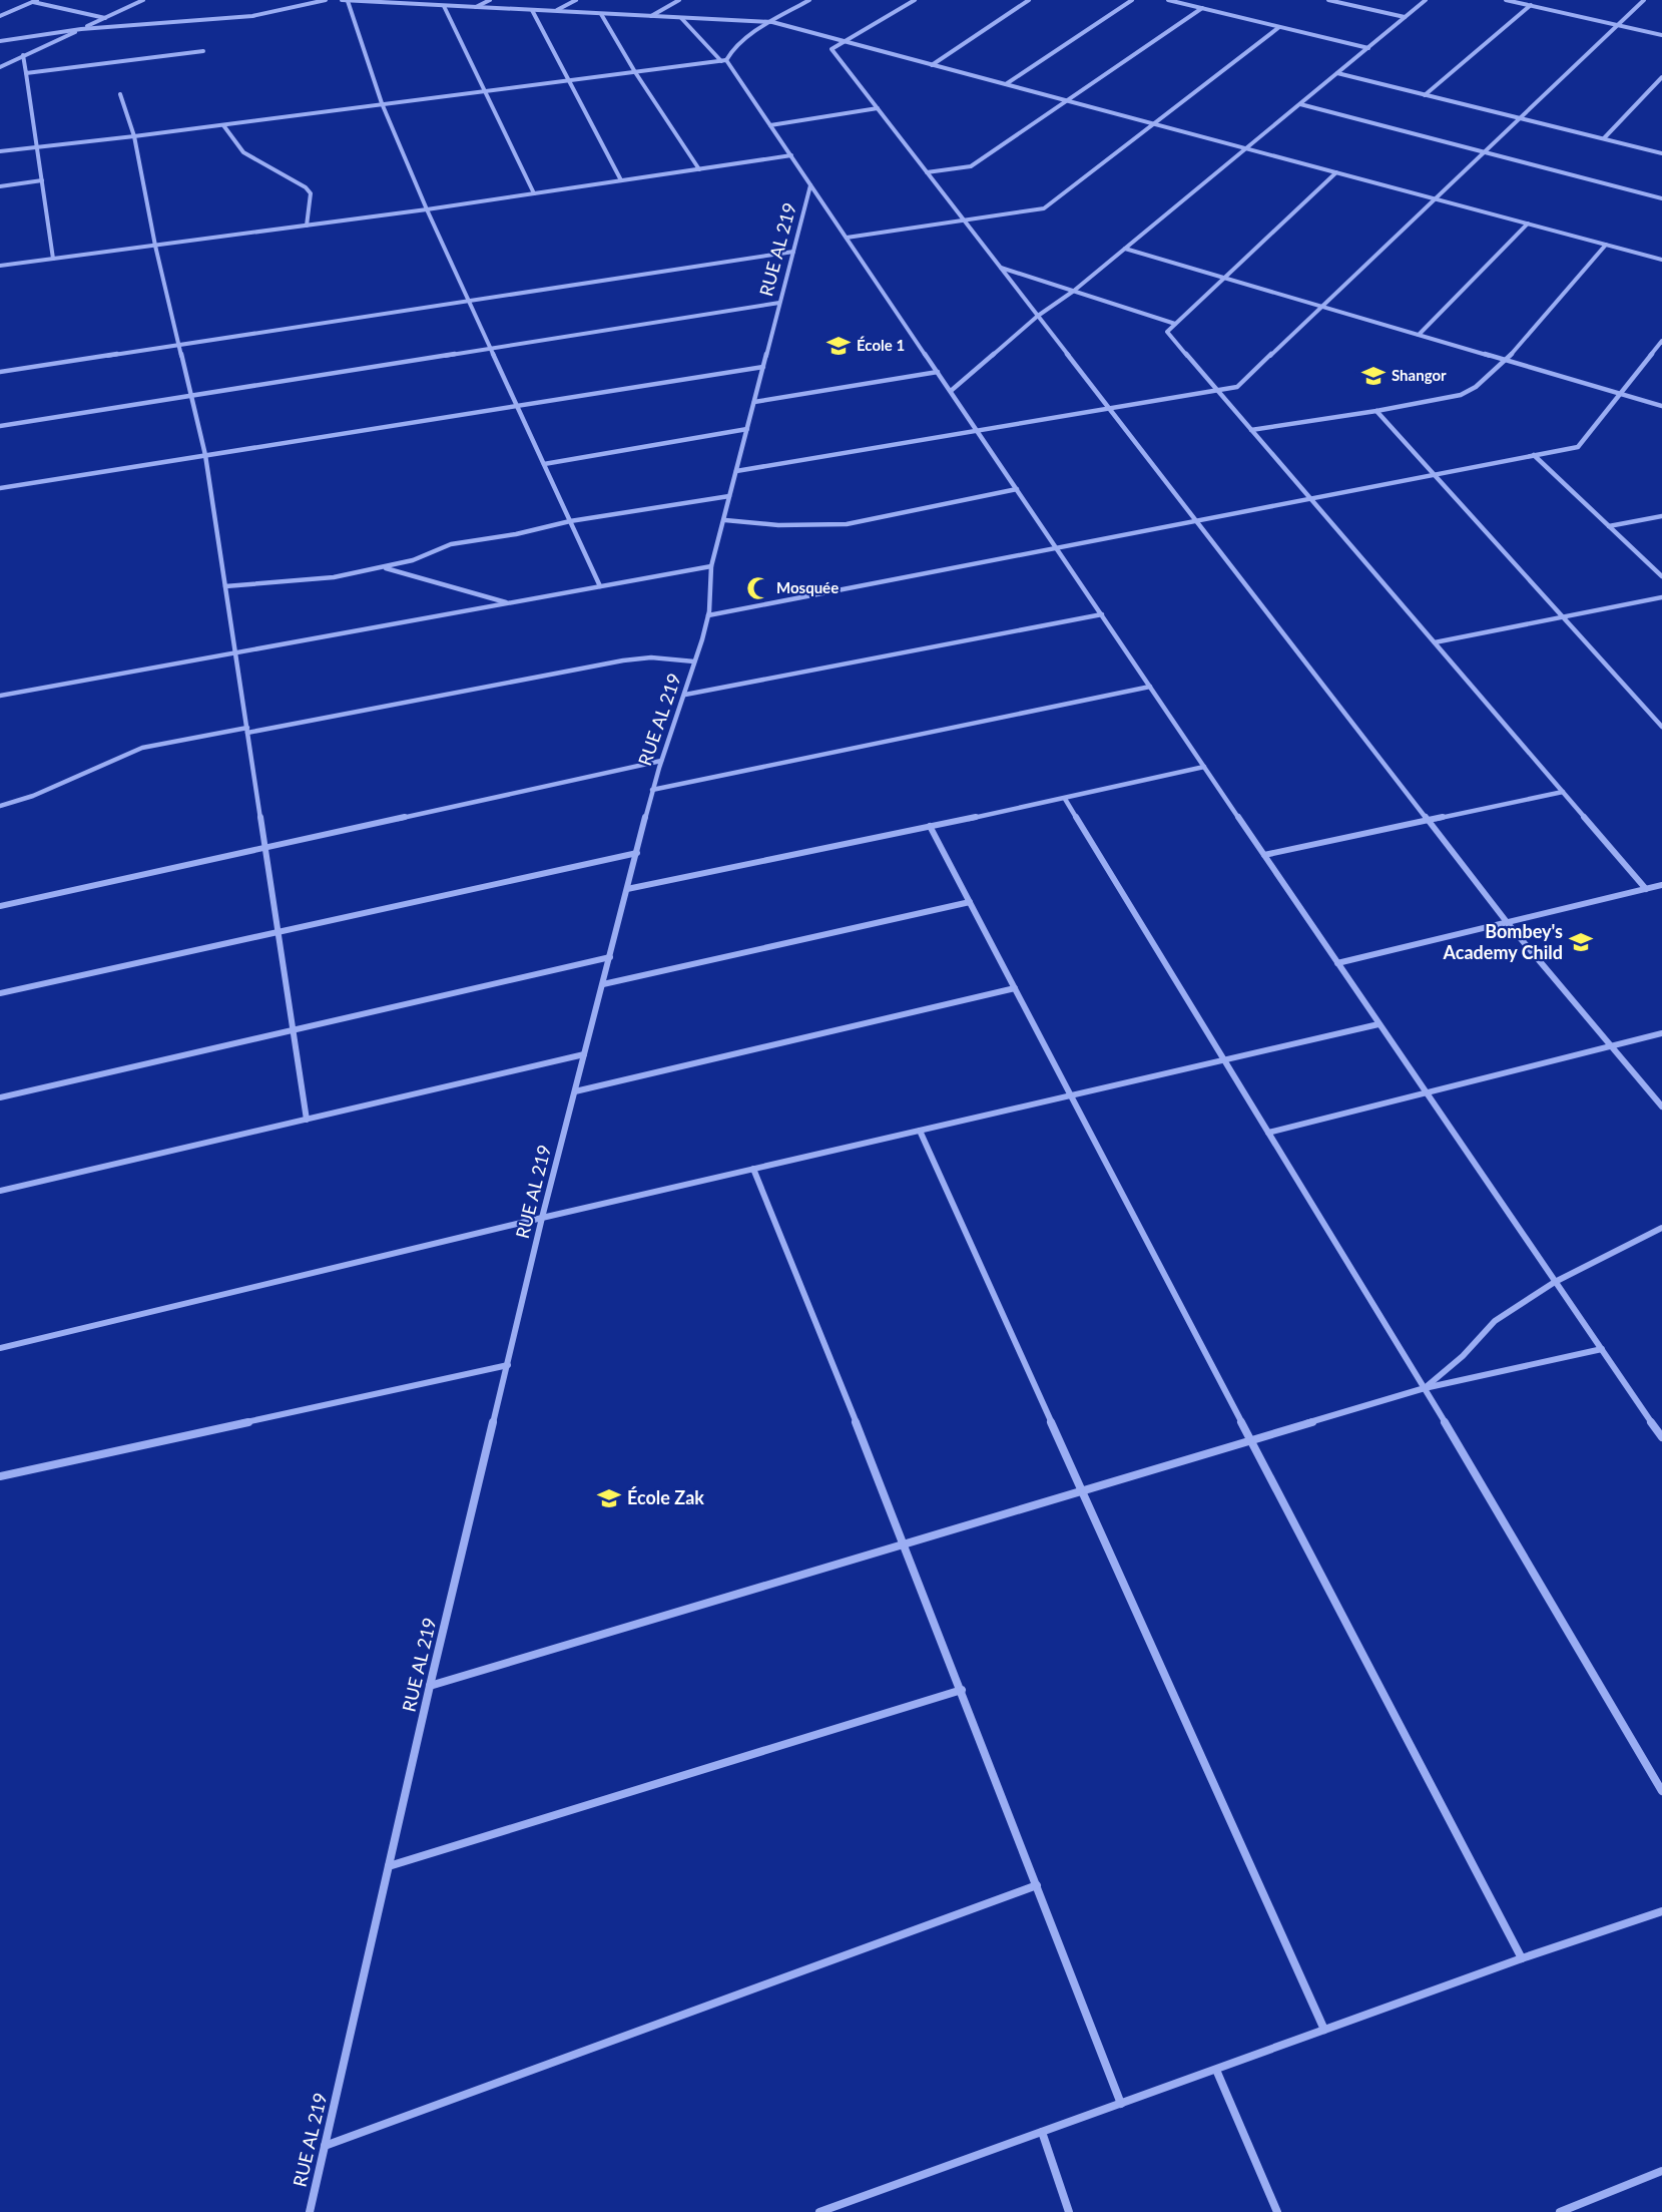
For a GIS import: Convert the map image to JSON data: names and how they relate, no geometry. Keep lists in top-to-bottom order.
{
  "streets": {
    "street": ["RUE AL 219"]
  },
  "places": {
    "school or university": [
      "École 1",
      "Shangor",
      "Bombey's Academy Child",
      "École Zak"
    ],
    "mosque": ["Mosquée"]
  }
}
